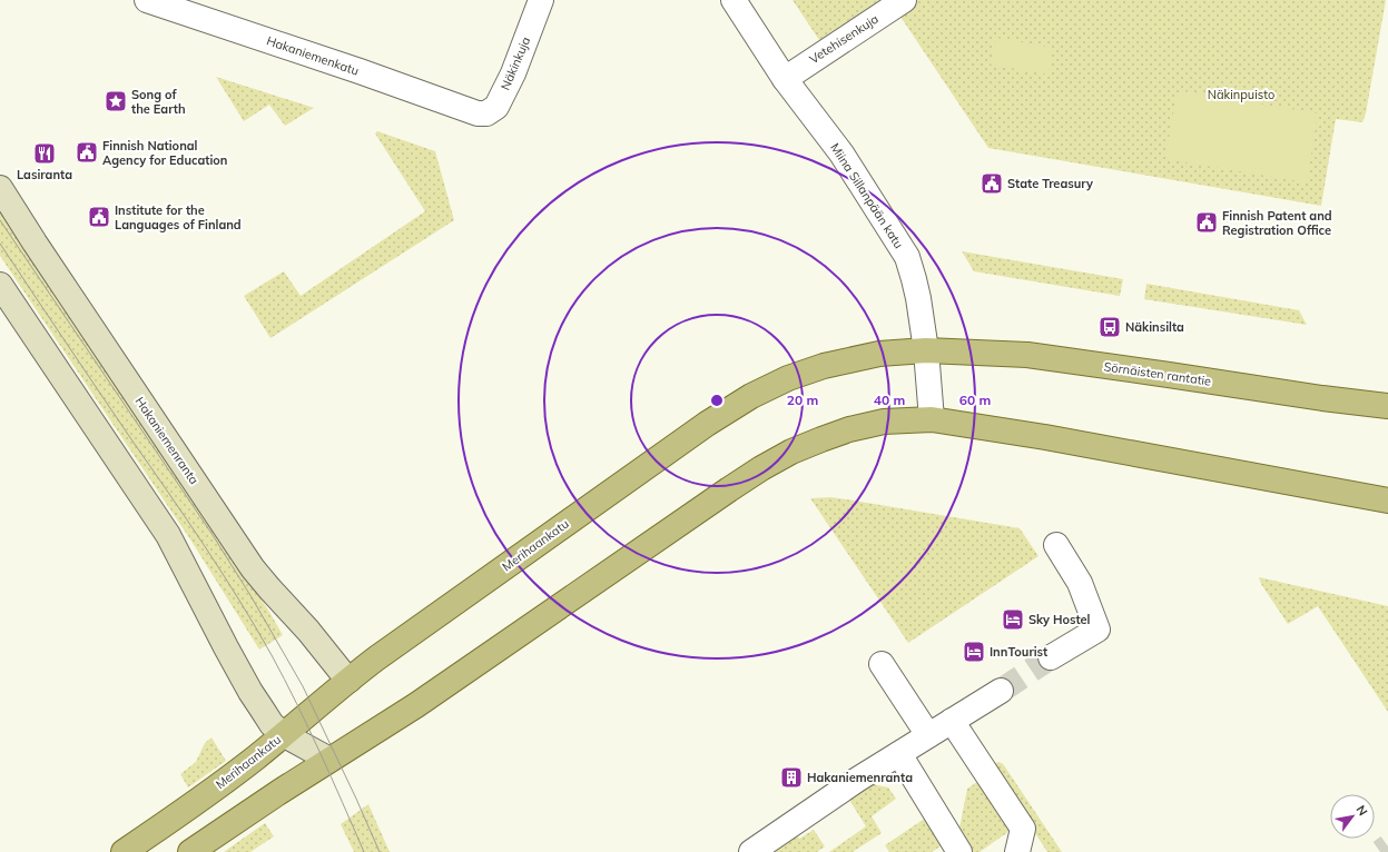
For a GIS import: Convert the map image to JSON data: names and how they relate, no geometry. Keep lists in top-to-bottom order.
{
  "streets": {
    "main road": ["Sörnäisten rantatie", "Hakaniemenranta", "Merihaankatu"],
    "street": [
      "Vetehisenkuja",
      "Hakaniemenkatu",
      "Näkinkuja",
      "Miina Sillanpään katu"
    ]
  },
  "crossings": [
    ["Vetehisenkuja", "Miina Sillanpään katu"],
    ["Hakaniemenkatu", "Näkinkuja"],
    ["Miina Sillanpään katu", "Sörnäisten rantatie"],
    ["Miina Sillanpään katu", "Merihaankatu"],
    ["Sörnäisten rantatie", "Merihaankatu"],
    ["Hakaniemenranta", "Merihaankatu"]
  ],
  "parks": ["Näkinpuisto"],
  "places": {
    "place": ["Song of the Earth"],
    "public building": [
      "Finnish National Agency for Education",
      "State Treasury",
      "Institute for the Languages of Finland",
      "Finnish Patent and Registration Office"
    ],
    "restaurant": ["Lasiranta"],
    "bus stop": ["Näkinsilta"],
    "hotel": ["Sky Hostel", "InnTourist"],
    "building": ["Hakaniemenranta"]
  },
  "north": "top right",
  "rings": ["20 m", "40 m", "60 m"]
}
